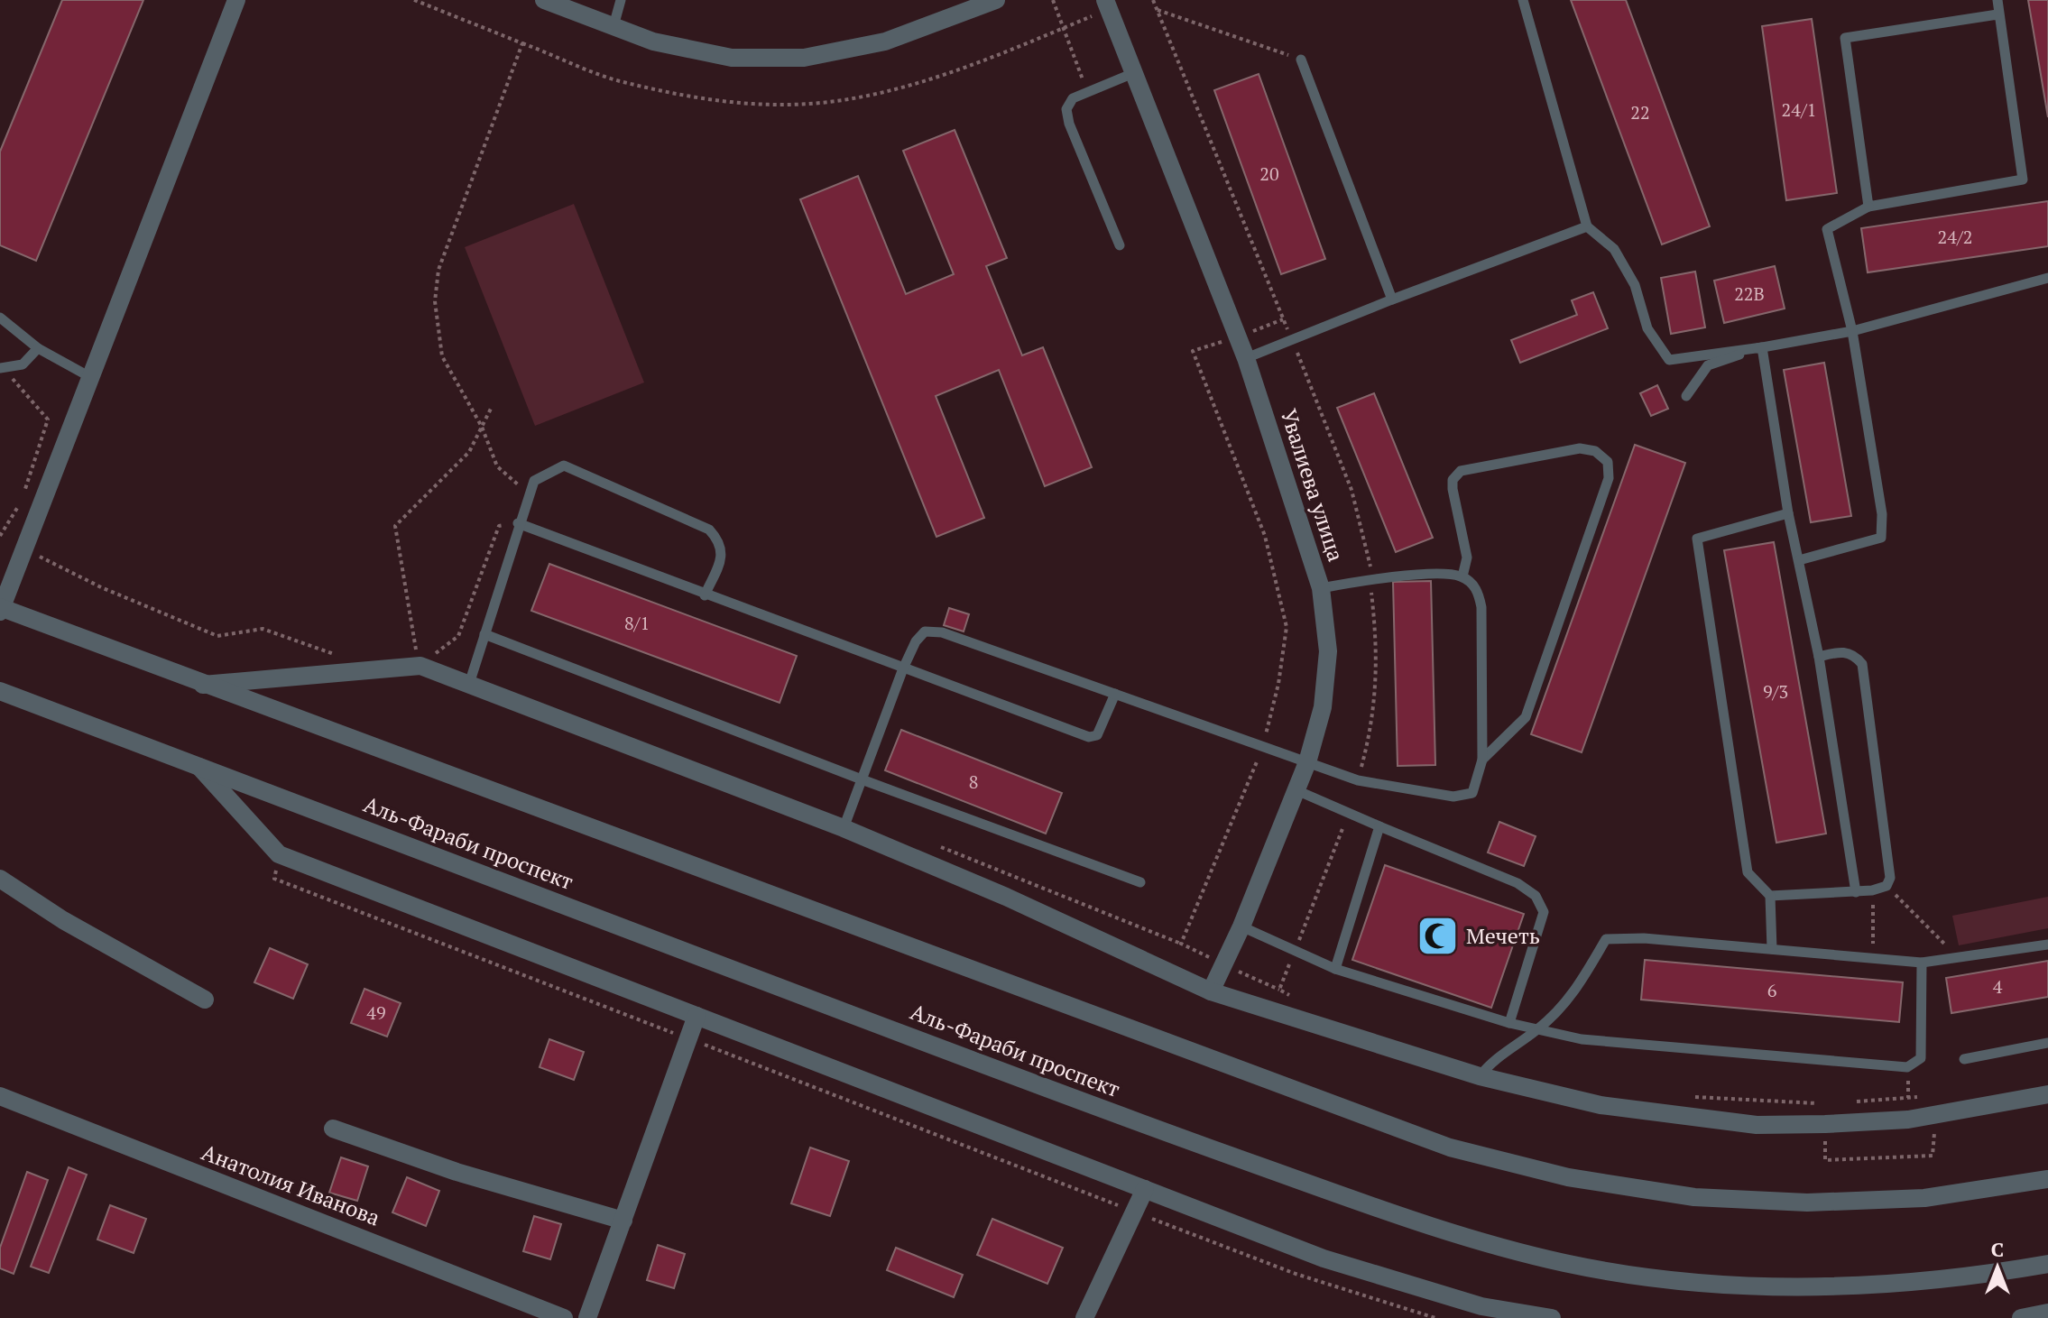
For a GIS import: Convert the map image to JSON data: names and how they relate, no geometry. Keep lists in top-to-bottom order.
{
  "streets": {
    "street": ["Увалиева улица", "Аль-Фараби проспект", "Анатолия Иванова"]
  },
  "places": {
    "mosque": ["Мечеть"]
  },
  "house_numbers": [
    "24/1",
    "22",
    "20",
    "24/2",
    "22В",
    "8/1",
    "9/3",
    "8",
    "4",
    "6",
    "49"
  ],
  "north": "top"
}
